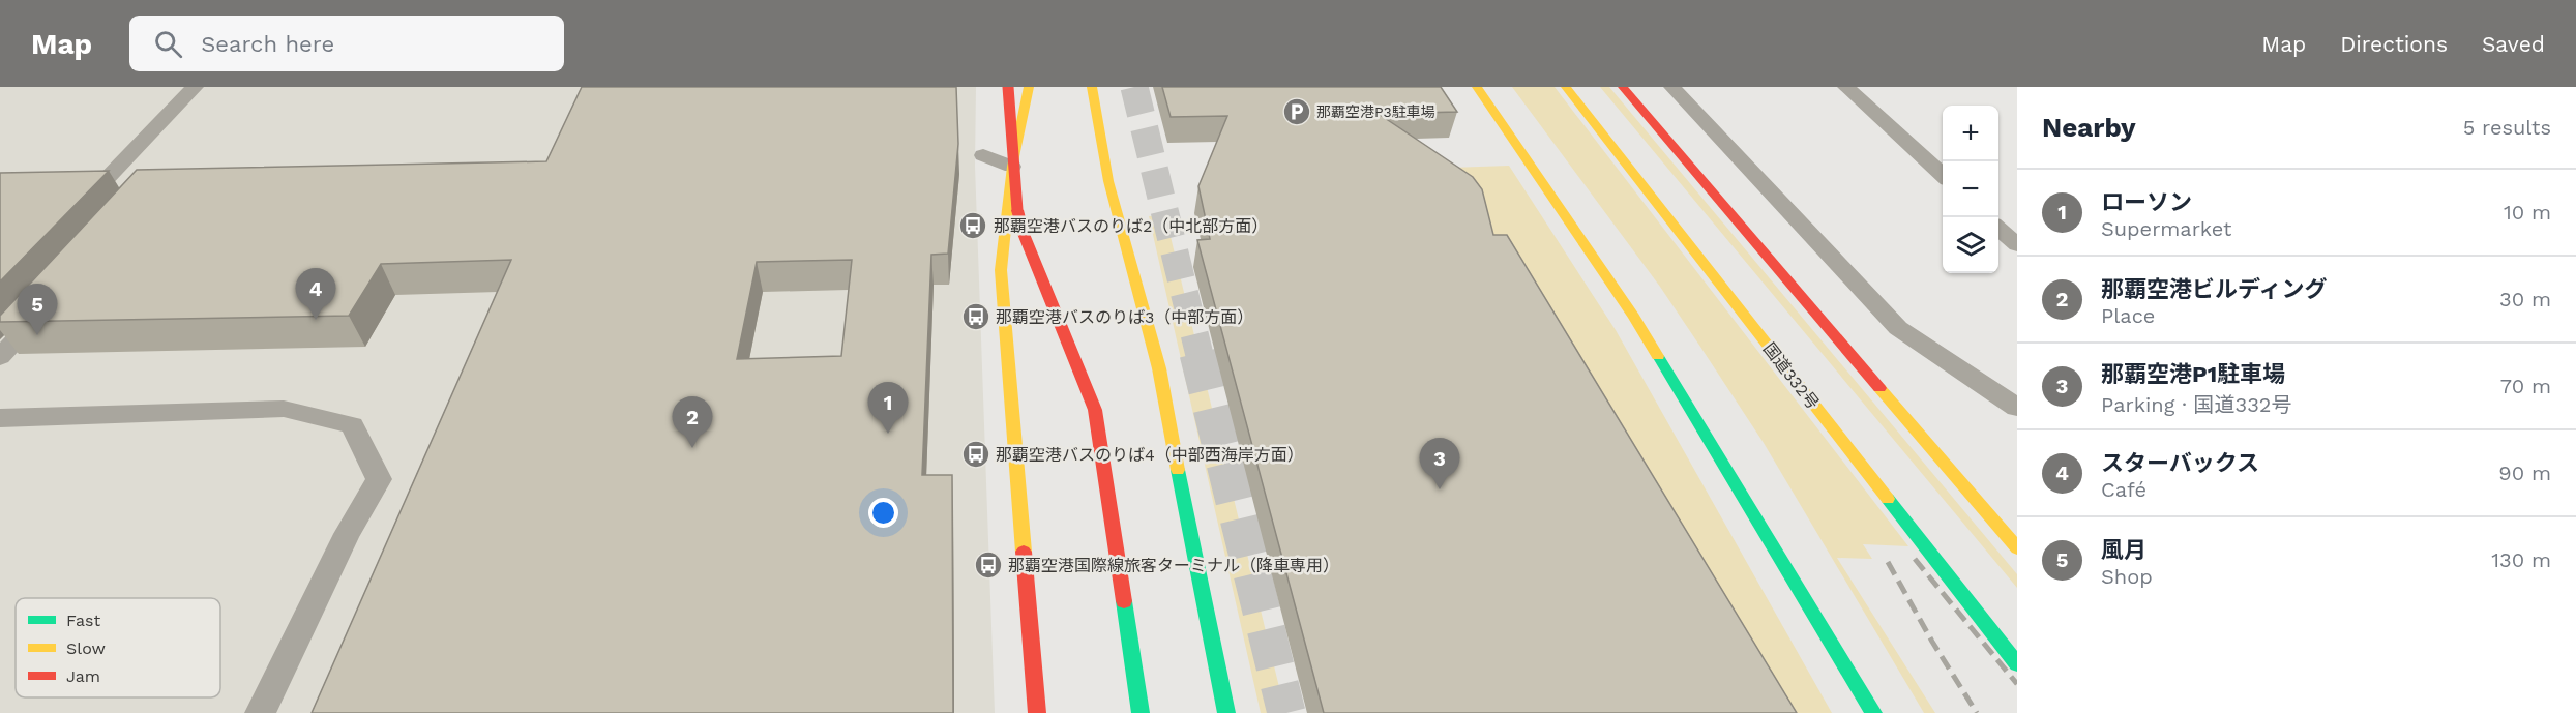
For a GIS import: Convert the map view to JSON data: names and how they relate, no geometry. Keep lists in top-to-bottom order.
{
  "streets": {
    "main road": ["国道332号"]
  },
  "places": {
    "parking": ["那覇空港P3駐車場"],
    "bus stop": [
      "那覇空港バスのりば2（中北部方面）",
      "那覇空港バスのりば3（中部方面）",
      "那覇空港バスのりば4（中部西海岸方面）",
      "那覇空港国際線旅客ターミナル（降車専用）"
    ]
  },
  "legend": ["Fast", "Slow", "Jam"],
  "page": {
    "header": "Map",
    "search": "Search here",
    "nav": ["Map", "Directions", "Saved"],
    "heading": ["Nearby", "5 results"],
    "map_buttons": ["+", "−"],
    "list": [
      {
        "mark": "1",
        "name": "ローソン",
        "note": "Supermarket",
        "value": "10 m"
      },
      {
        "mark": "2",
        "name": "那覇空港ビルディング",
        "note": "Place",
        "value": "30 m"
      },
      {
        "mark": "3",
        "name": "那覇空港P1駐車場",
        "note": "Parking · 国道332号",
        "value": "70 m"
      },
      {
        "mark": "4",
        "name": "スターバックス",
        "note": "Café",
        "value": "90 m"
      },
      {
        "mark": "5",
        "name": "風月",
        "note": "Shop",
        "value": "130 m"
      }
    ],
    "pins": [
      "4",
      "5",
      "1",
      "2",
      "3"
    ]
  }
}
